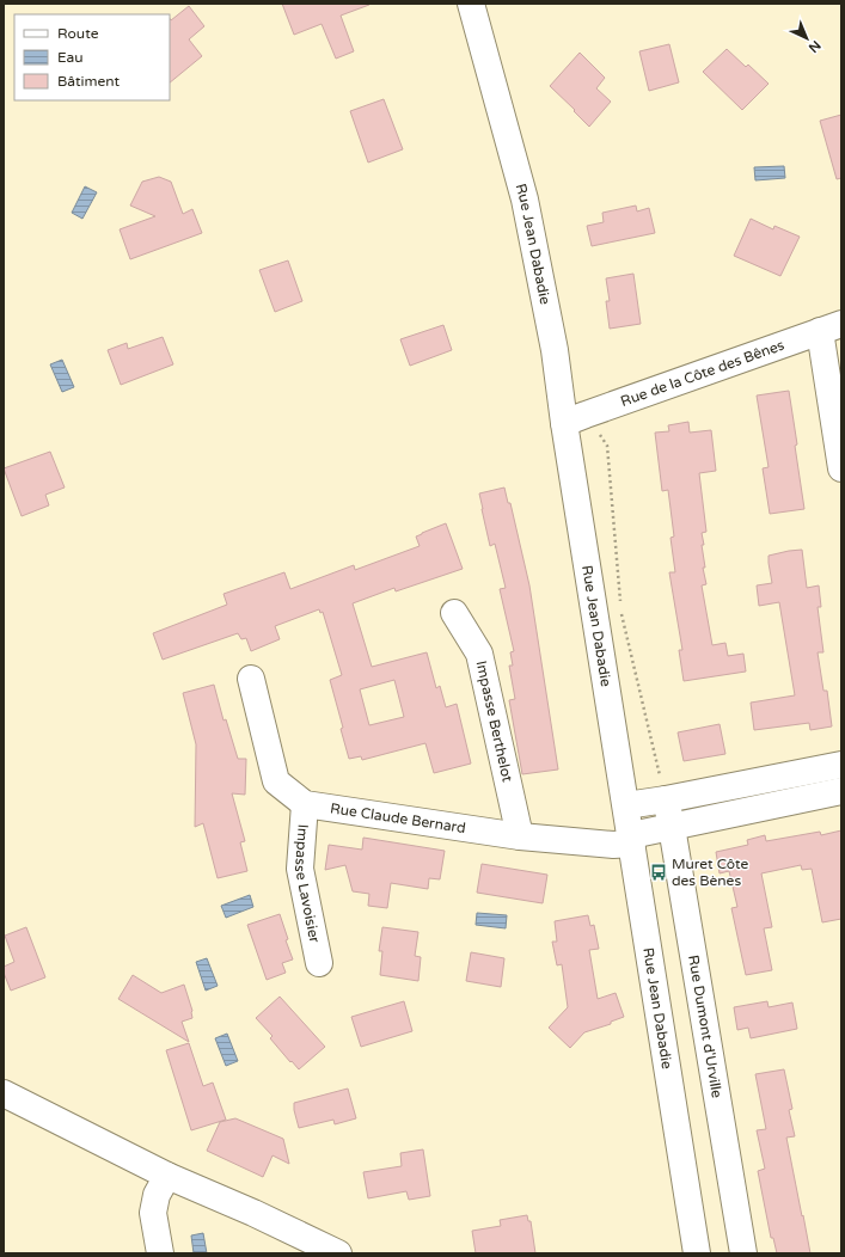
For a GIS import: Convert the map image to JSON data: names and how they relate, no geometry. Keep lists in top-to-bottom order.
{
  "streets": {
    "street": [
      "Rue Jean Dabadie",
      "Rue de la Côte des Bênes",
      "Impasse Berthelot",
      "Rue Claude Bernard",
      "Impasse Lavoisier",
      "Rue Dumont d'Urville"
    ]
  },
  "crossings": [
    ["Rue Jean Dabadie", "Rue de la Côte des Bênes"],
    ["Rue Jean Dabadie", "Rue Claude Bernard"],
    ["Impasse Berthelot", "Rue Claude Bernard"],
    ["Rue Claude Bernard", "Impasse Lavoisier"],
    ["Rue Claude Bernard", "Rue Dumont d'Urville"]
  ],
  "places": {
    "bus stop": ["Muret Côte des Bènes"]
  },
  "legend": ["Route", "Eau", "Bâtiment"],
  "north": "bottom right"
}
